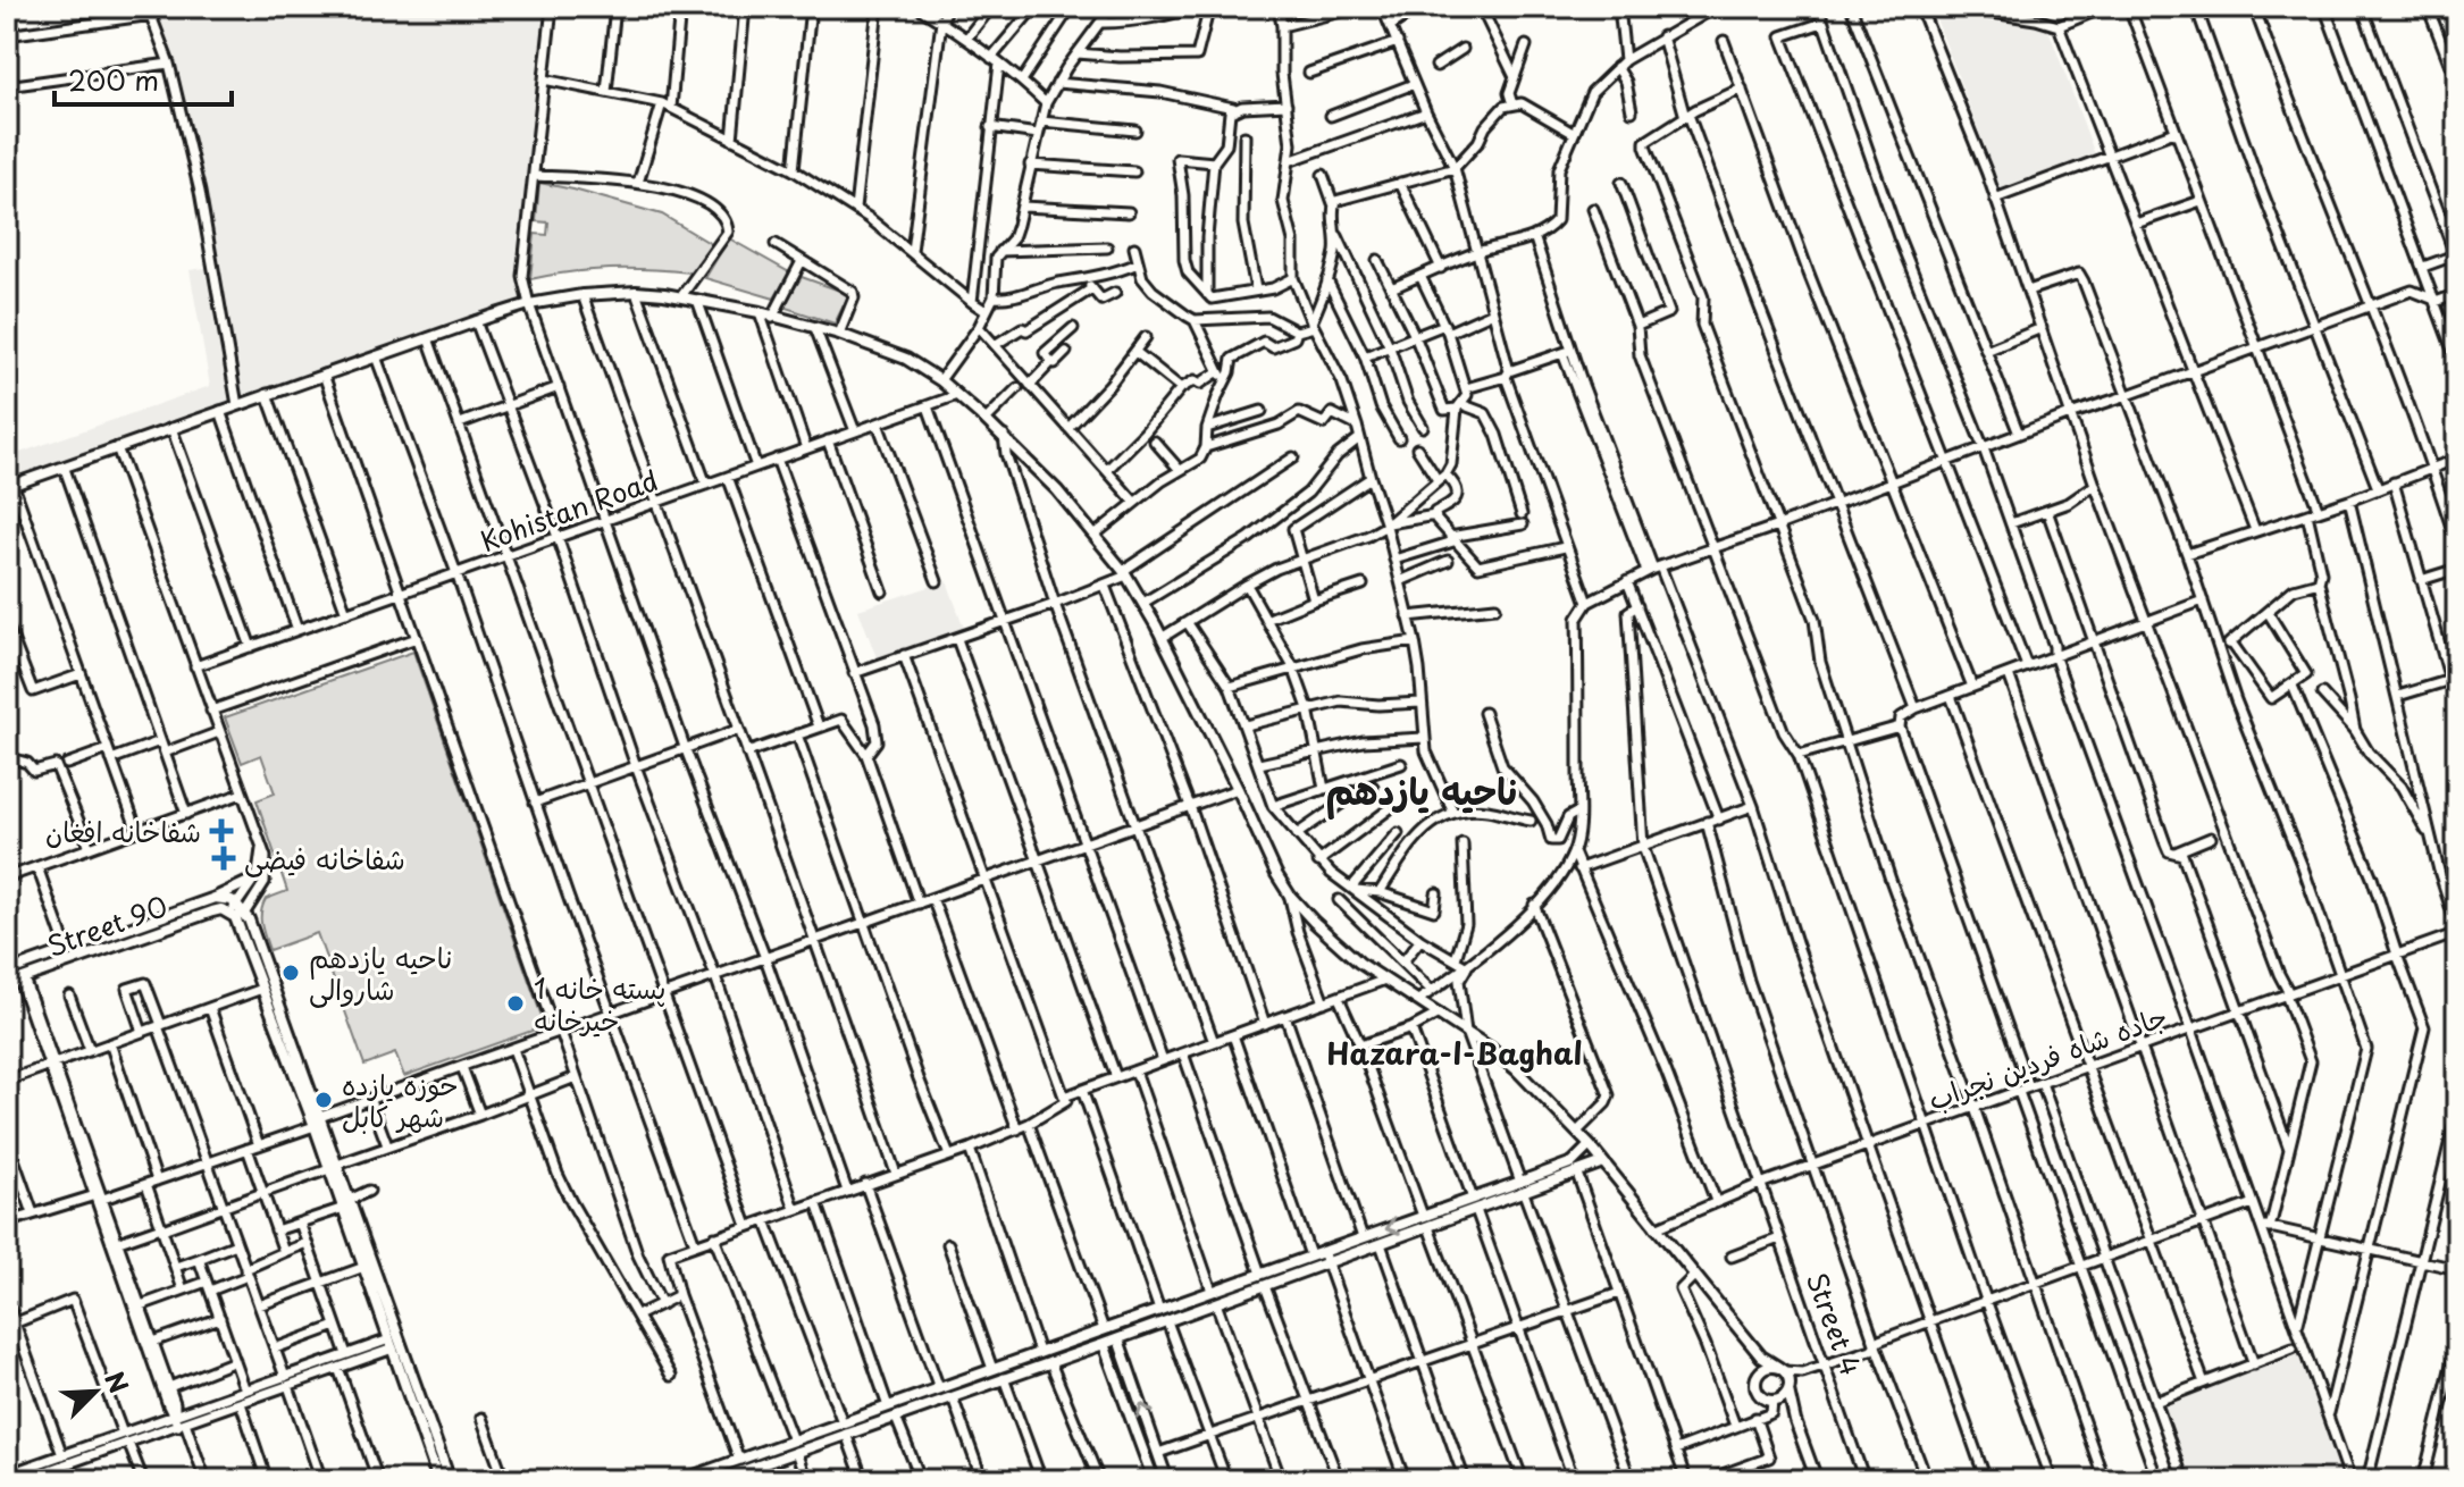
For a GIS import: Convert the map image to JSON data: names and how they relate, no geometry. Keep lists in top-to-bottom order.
{
  "streets": {
    "main road": ["Street 90"],
    "street": ["Kohistan Road", "جاده شاه فردین نجراب", "Street 4"]
  },
  "crossings": [
    ["جاده شاه فردین نجراب", "Street 4"]
  ],
  "districts": ["ناحیه یازدهم", "Hazara-I-Baghal"],
  "places": {
    "health": ["شفاخانه افغان", "شفاخانه فیضی"],
    "other": ["ناحیه یازدهم شاروالی", "1 پسته خانه خیرخانه", "حوزه یازده شهر کابل"]
  },
  "scale_bar": "200 m",
  "north": "top right"
}
